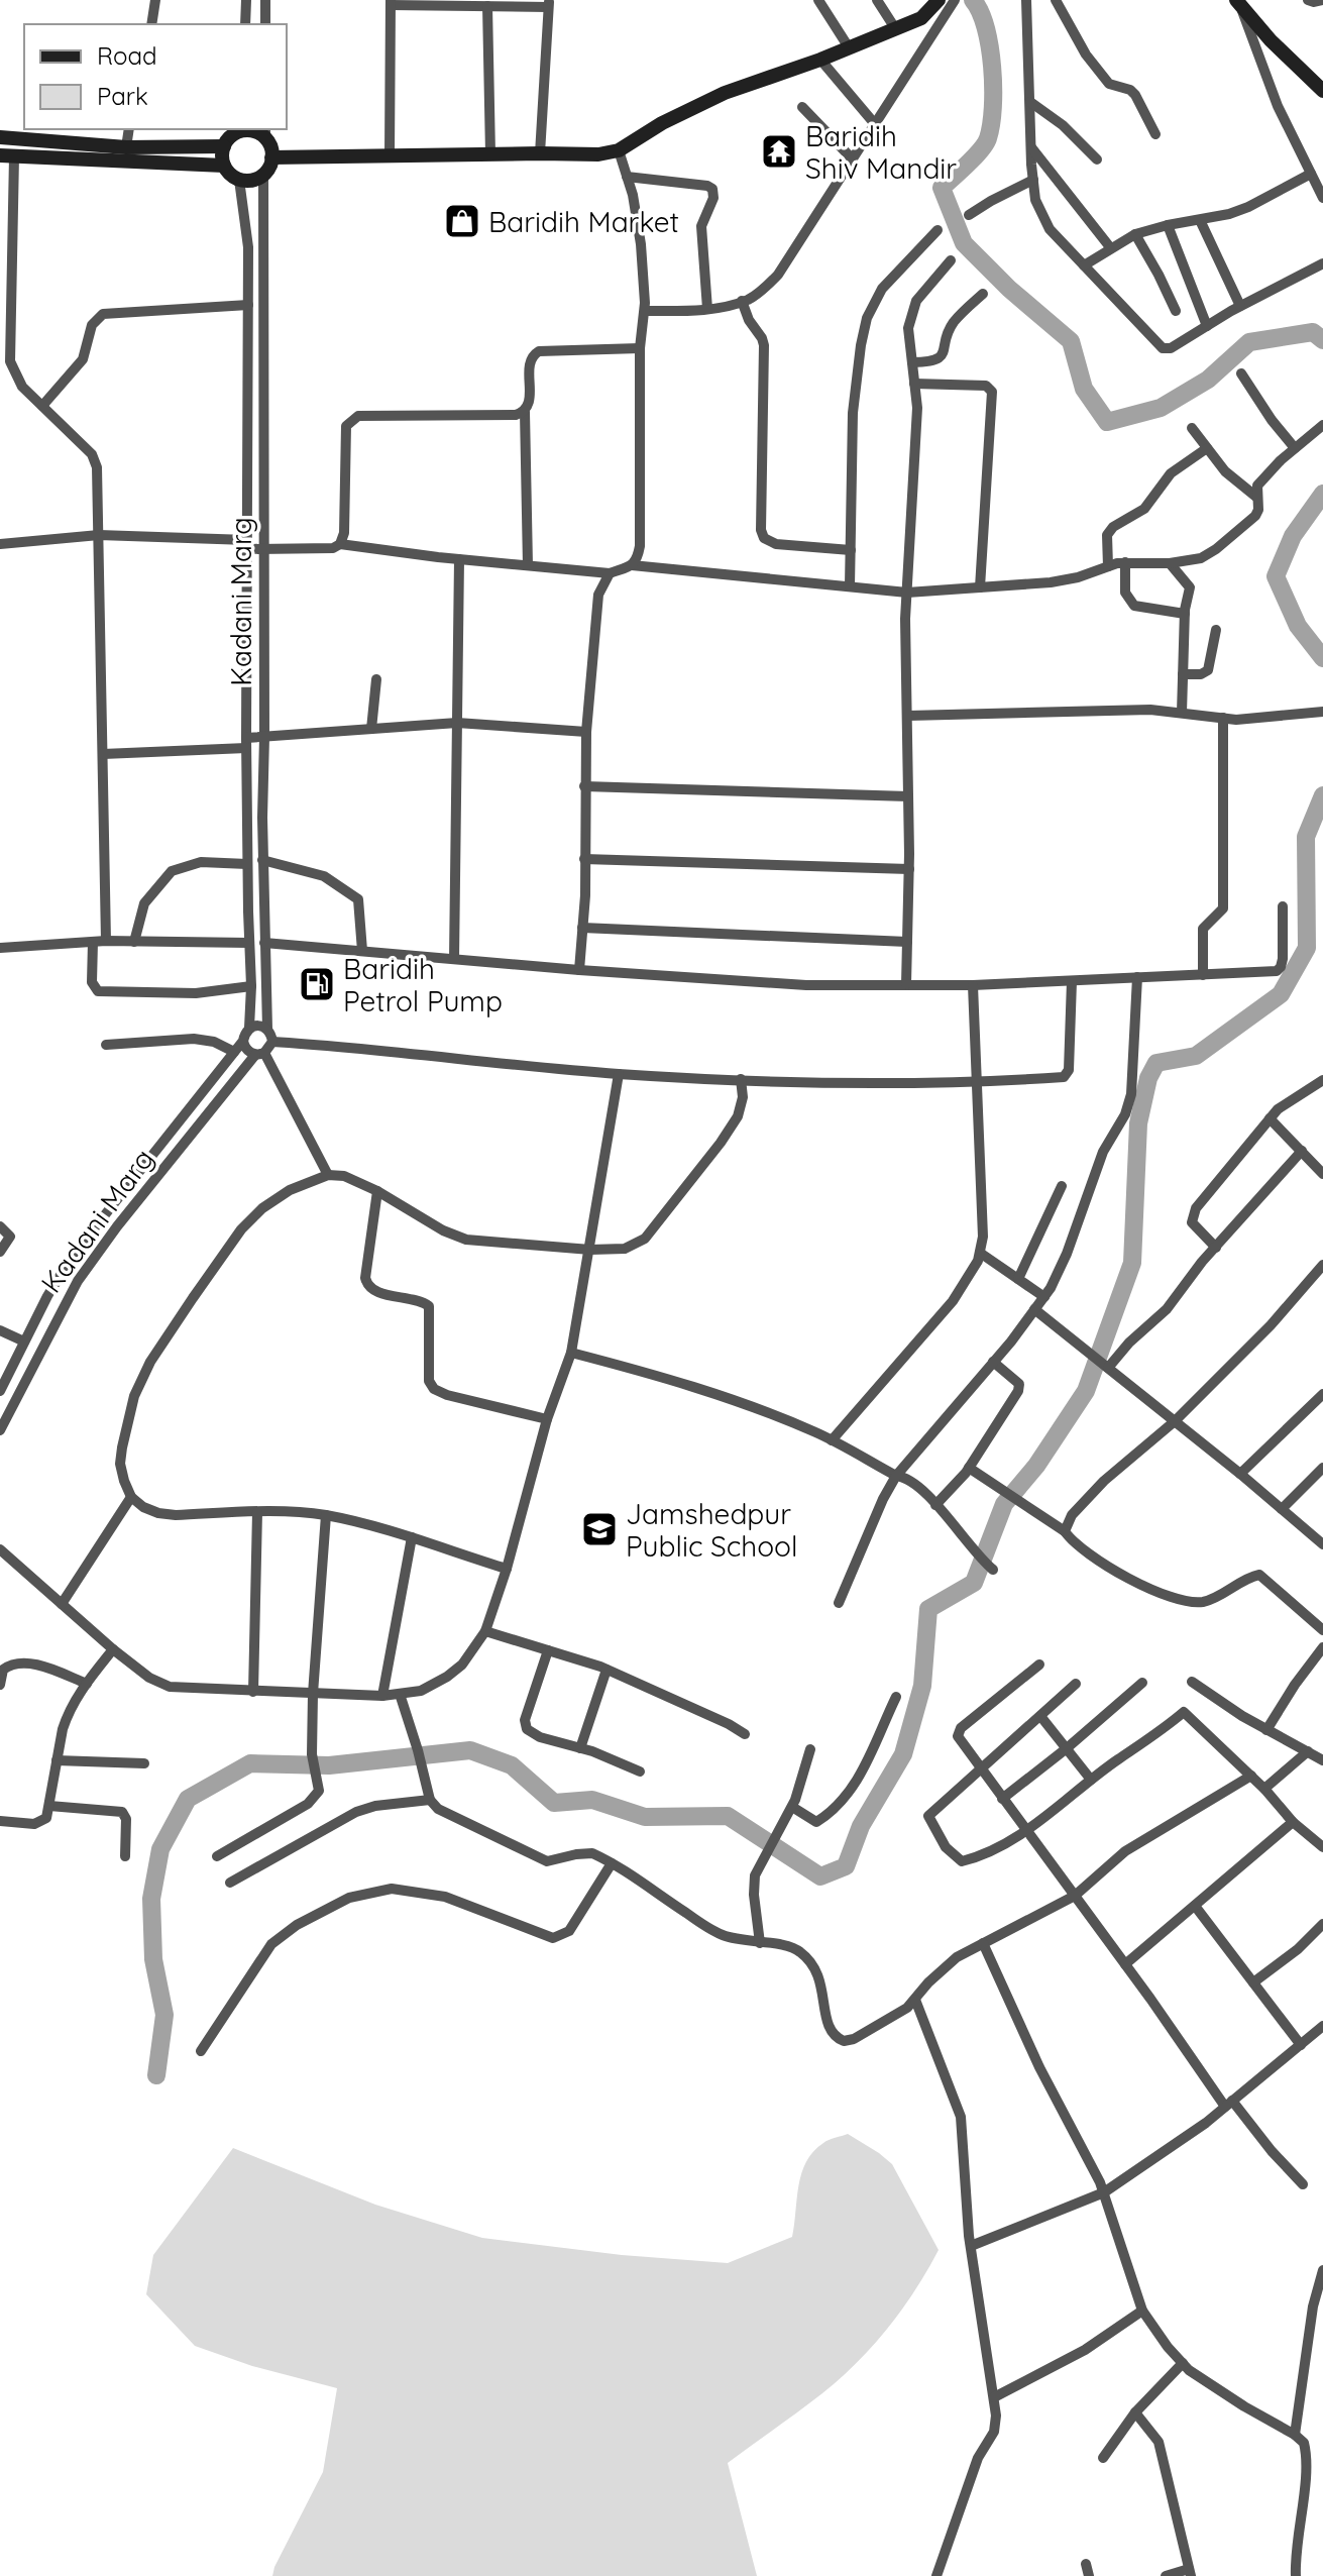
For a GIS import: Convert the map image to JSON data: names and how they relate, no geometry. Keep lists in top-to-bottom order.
{
  "streets": {
    "street": ["Kadani Marg"]
  },
  "places": {
    "temple": ["Baridih Shiv Mandir"],
    "shop": ["Baridih Market"],
    "fuel station": ["Baridih Petrol Pump"],
    "school or university": ["Jamshedpur Public School"]
  },
  "legend": ["Road", "Park"]
}
